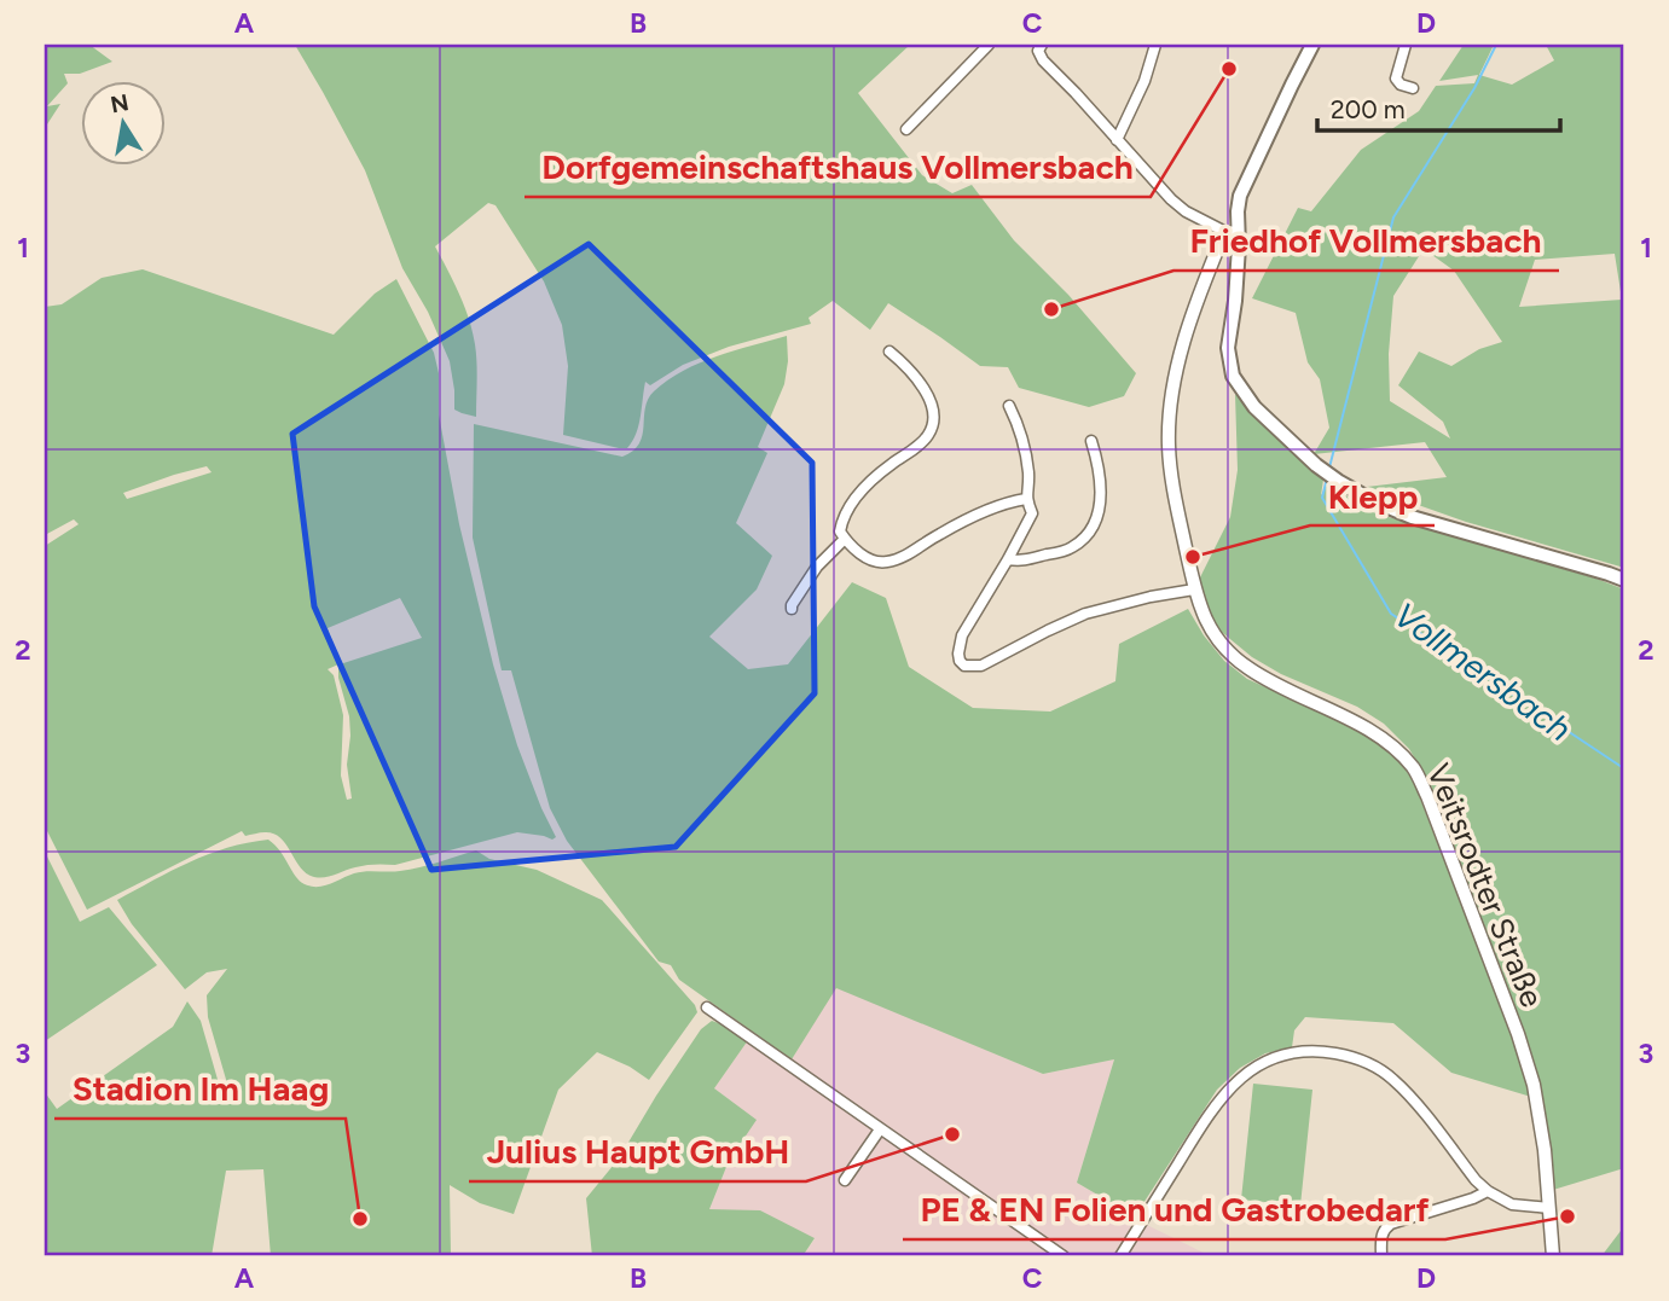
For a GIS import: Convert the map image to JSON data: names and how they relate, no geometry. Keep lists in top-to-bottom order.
{
  "streets": {
    "street": ["Veitsrodter Straße"]
  },
  "water": ["Vollmersbach"],
  "places": [
    "Dorfgemeinschaftshaus Vollmersbach",
    "Friedhof Vollmersbach",
    "Klepp",
    "Julius Haupt GmbH",
    "PE & EN Folien und Gastrobedarf",
    "Stadion Im Haag"
  ],
  "scale_bar": "200 m",
  "north": "top",
  "grid": {
    "columns": [
      "A",
      "B",
      "C",
      "D"
    ],
    "rows": ["1", "2", "3"]
  }
}
